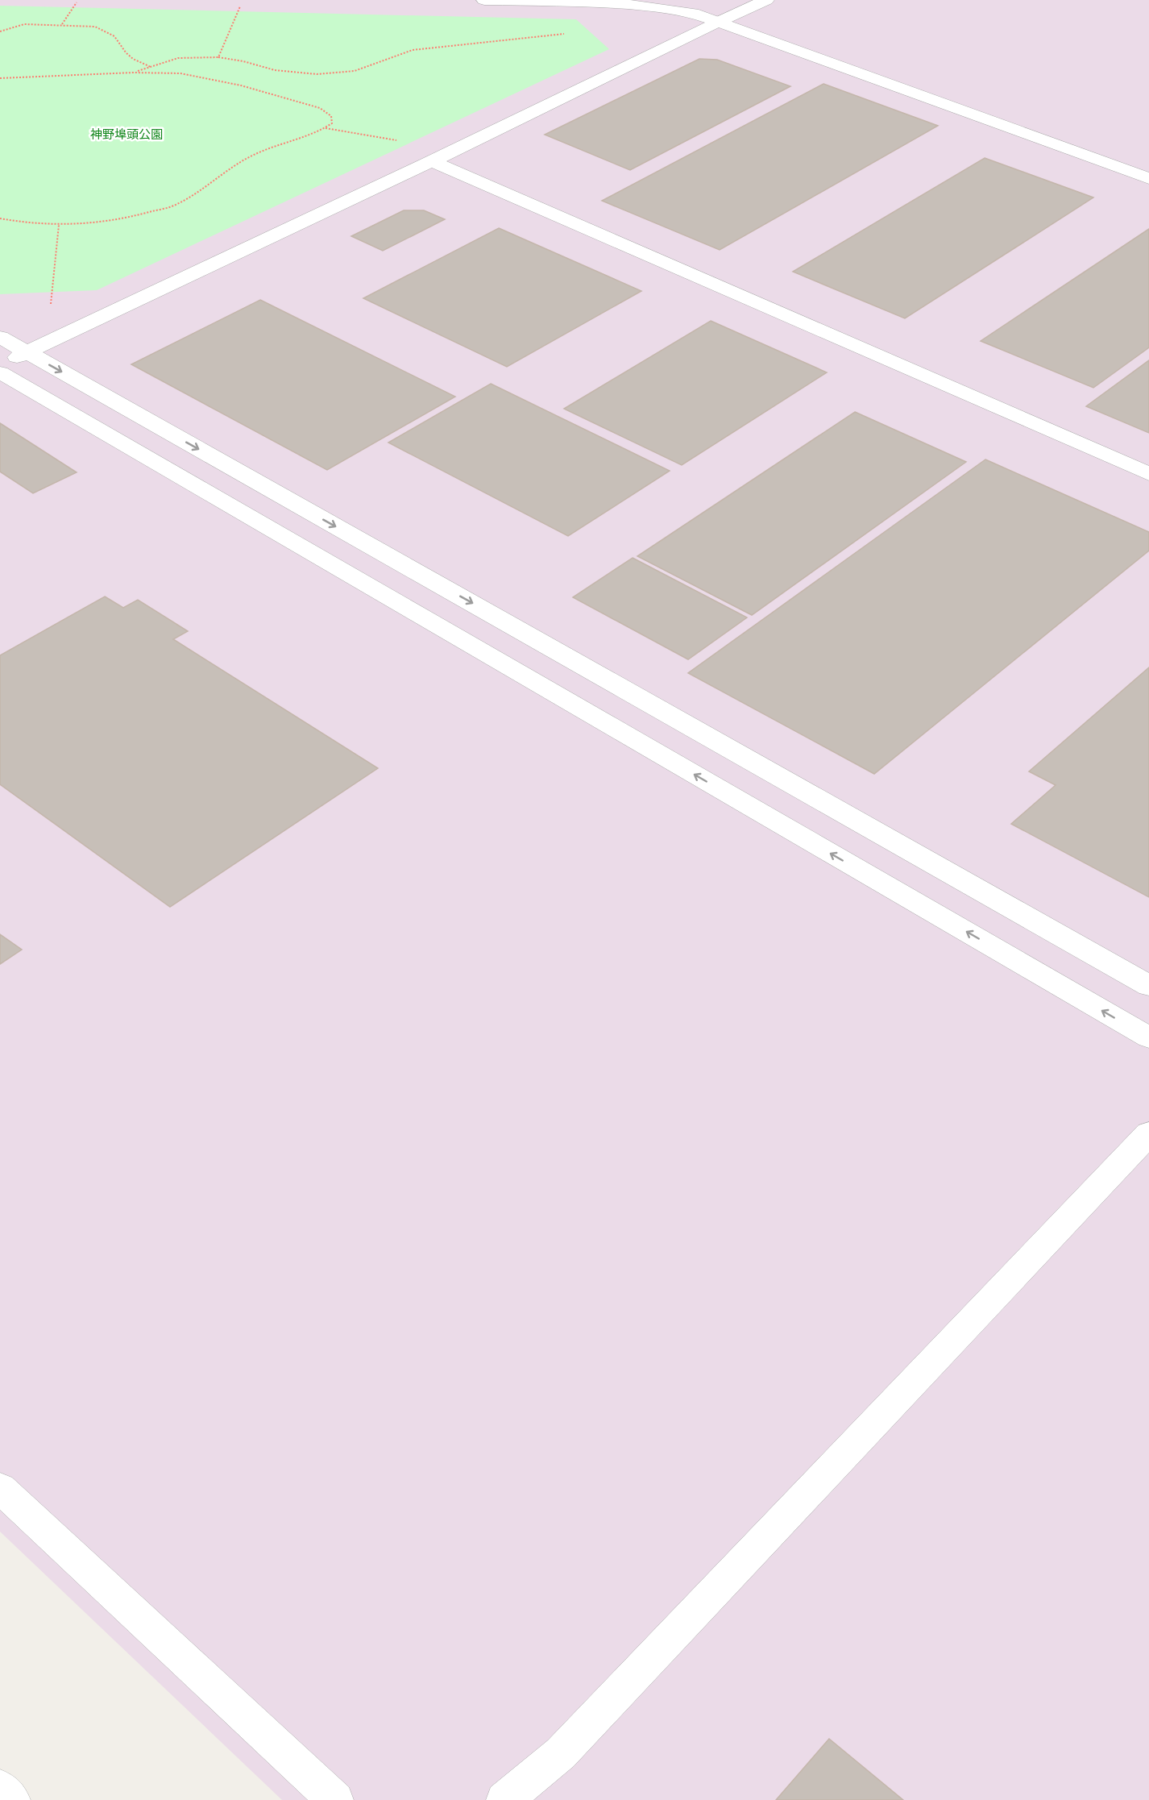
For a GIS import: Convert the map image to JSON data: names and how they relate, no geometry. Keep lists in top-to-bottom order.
{
  "parks": ["神野埠頭公園"]
}
